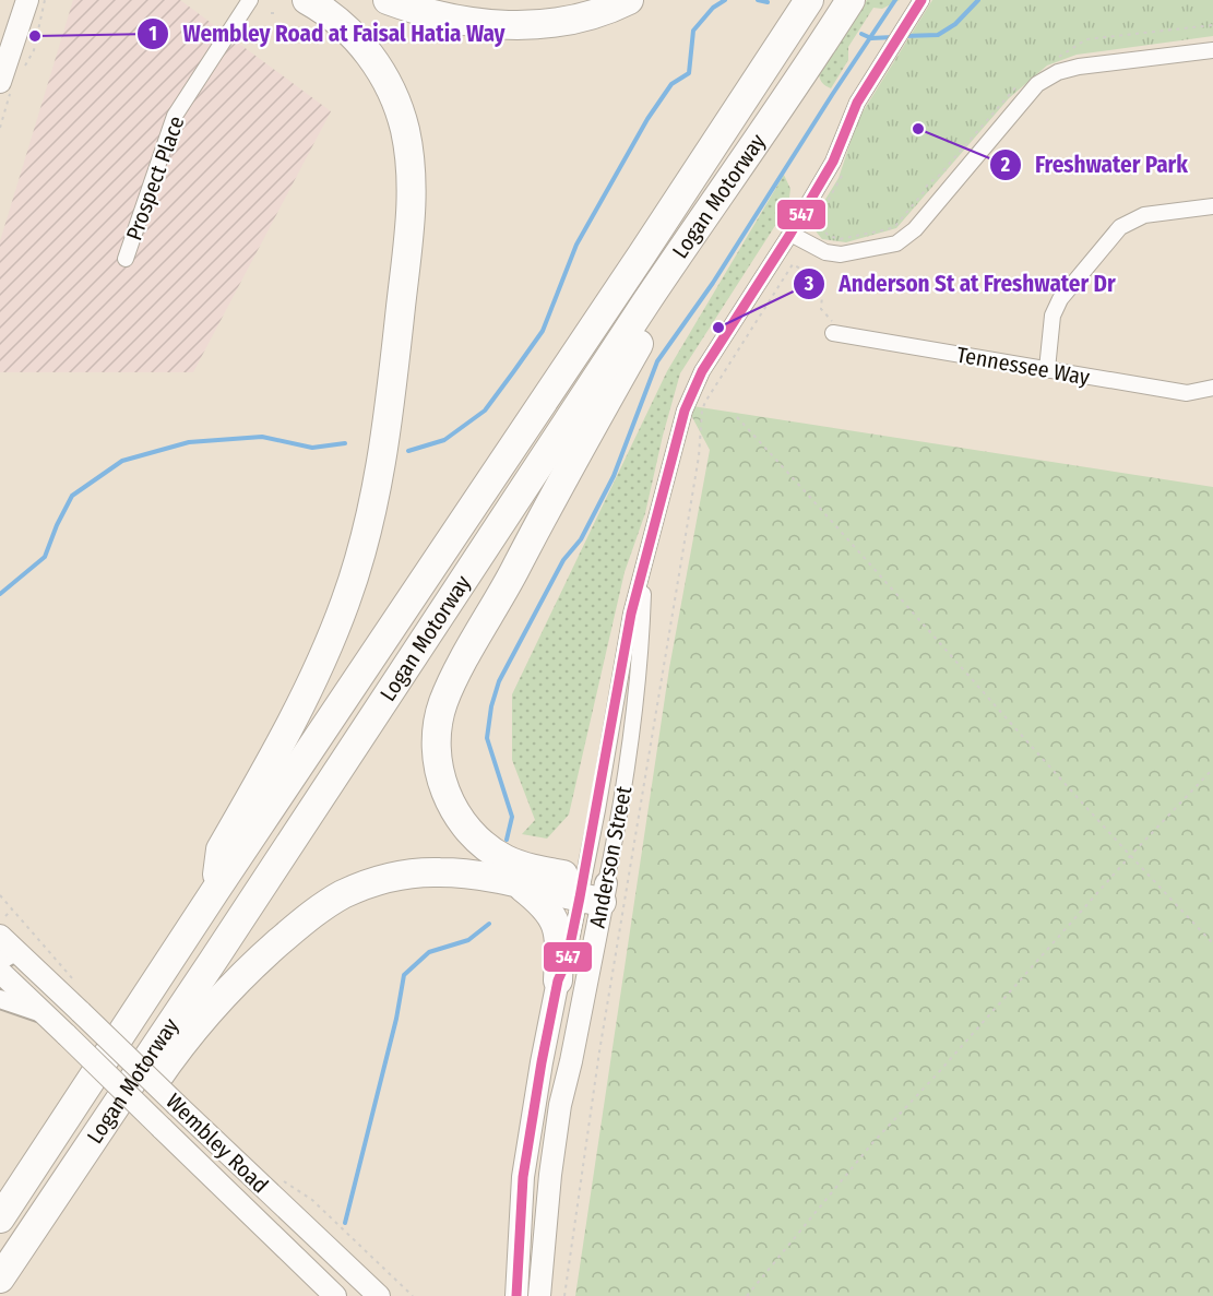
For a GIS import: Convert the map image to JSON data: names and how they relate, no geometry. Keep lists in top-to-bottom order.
{
  "streets": {
    "highway": ["Logan Motorway"],
    "main road": ["Anderson Street", "Wembley Road"],
    "street": ["Prospect Place", "Tennessee Way"]
  },
  "places": ["Wembley Road at Faisal Hatia Way", "Freshwater Park", "Anderson St at Freshwater Dr"],
  "lines": ["transit line 547"]
}
